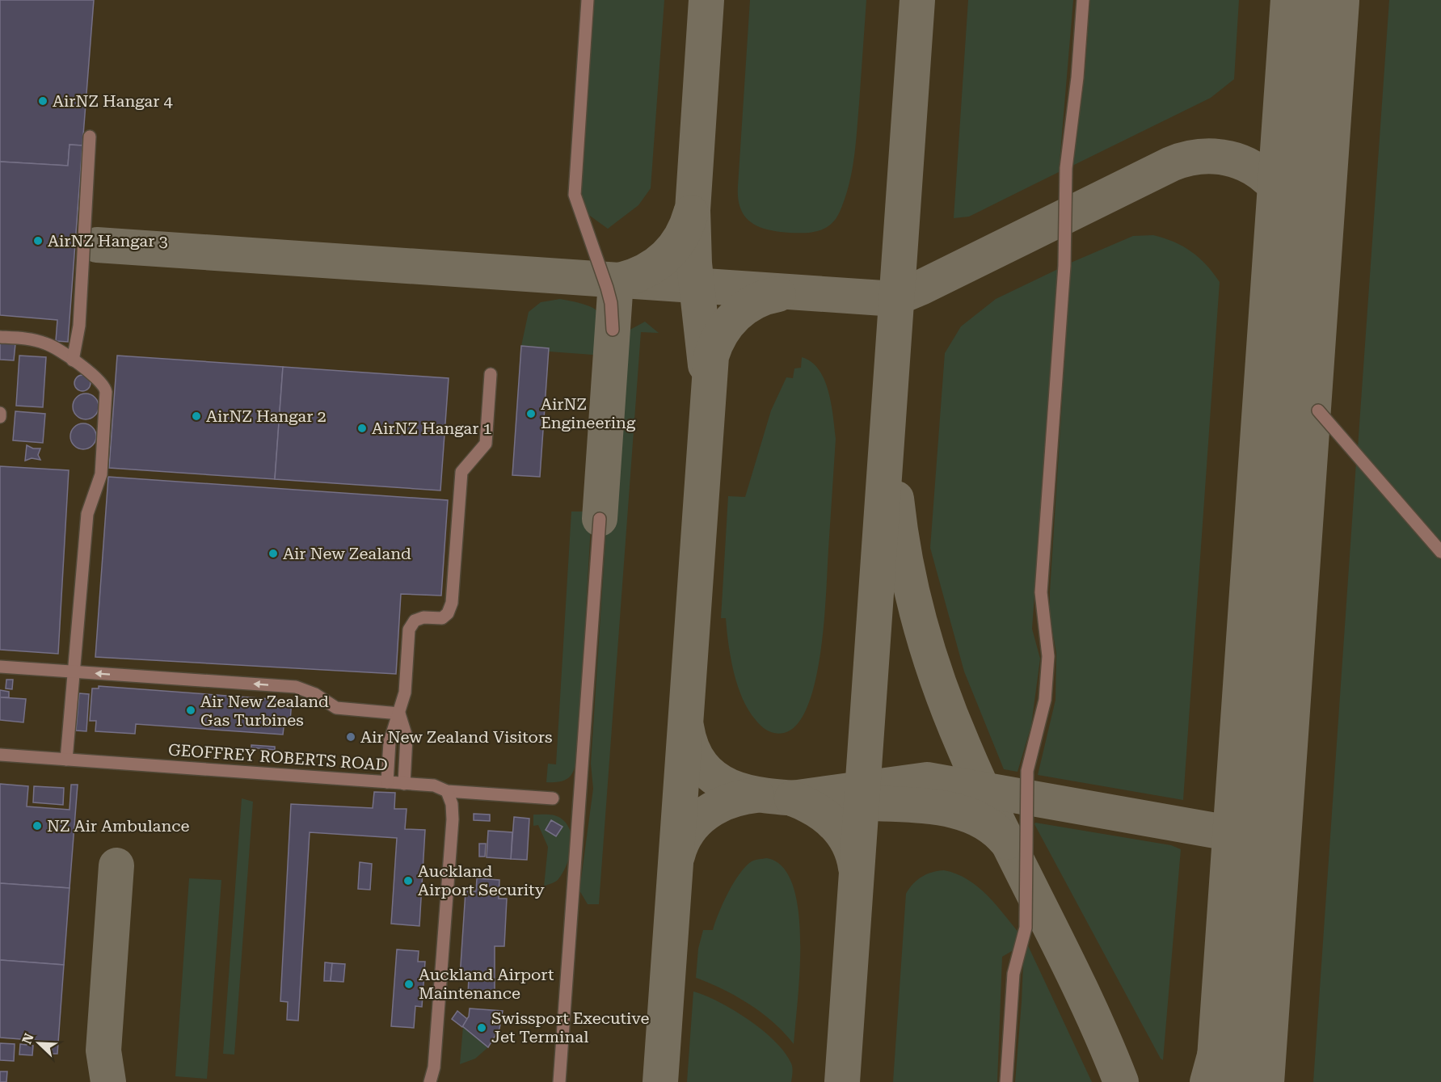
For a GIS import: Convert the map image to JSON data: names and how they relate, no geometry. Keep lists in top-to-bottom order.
{
  "streets": {
    "street": ["GEOFFREY ROBERTS ROAD"]
  },
  "places": [
    "AirNZ Hangar 4",
    "AirNZ Hangar 3",
    "AirNZ Engineering",
    "AirNZ Hangar 2",
    "AirNZ Hangar 1",
    "Air New Zealand",
    "Air New Zealand Gas Turbines",
    "Air New Zealand Visitors",
    "NZ Air Ambulance",
    "Auckland Airport Security",
    "Auckland Airport Maintenance",
    "Swissport Executive Jet Terminal"
  ],
  "north": "top left"
}
